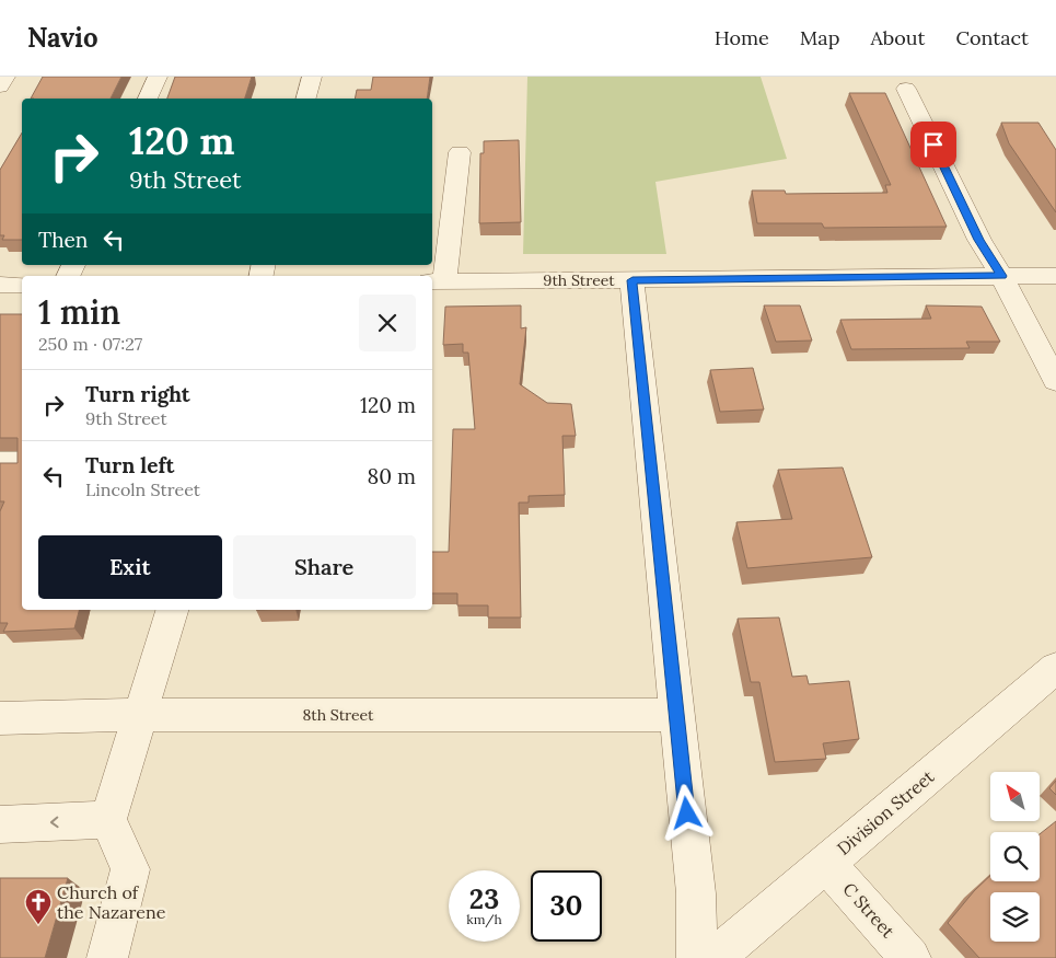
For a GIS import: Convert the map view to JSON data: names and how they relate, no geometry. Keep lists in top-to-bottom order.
{
  "streets": {
    "street": [
      "9th Street",
      "8th Street",
      "Division Street",
      "C Street"
    ]
  },
  "crossings": [
    ["Division Street", "C Street"]
  ],
  "places": {
    "church": ["Church of the Nazarene"]
  },
  "north": "top left",
  "page": {
    "header": "Navio",
    "nav": [
      "Home",
      "Map",
      "About",
      "Contact"
    ],
    "turn": ["120 m", "9th Street"],
    "then": "Then",
    "heading": ["1 min", "250 m · 07:27"],
    "list": [
      {
        "name": "Turn right",
        "note": "9th Street",
        "value": "120 m"
      },
      {
        "name": "Turn left",
        "note": "Lincoln Street",
        "value": "80 m"
      }
    ],
    "buttons": ["Exit", "Share"],
    "speed": "23 km/h",
    "limit": "30"
  }
}
